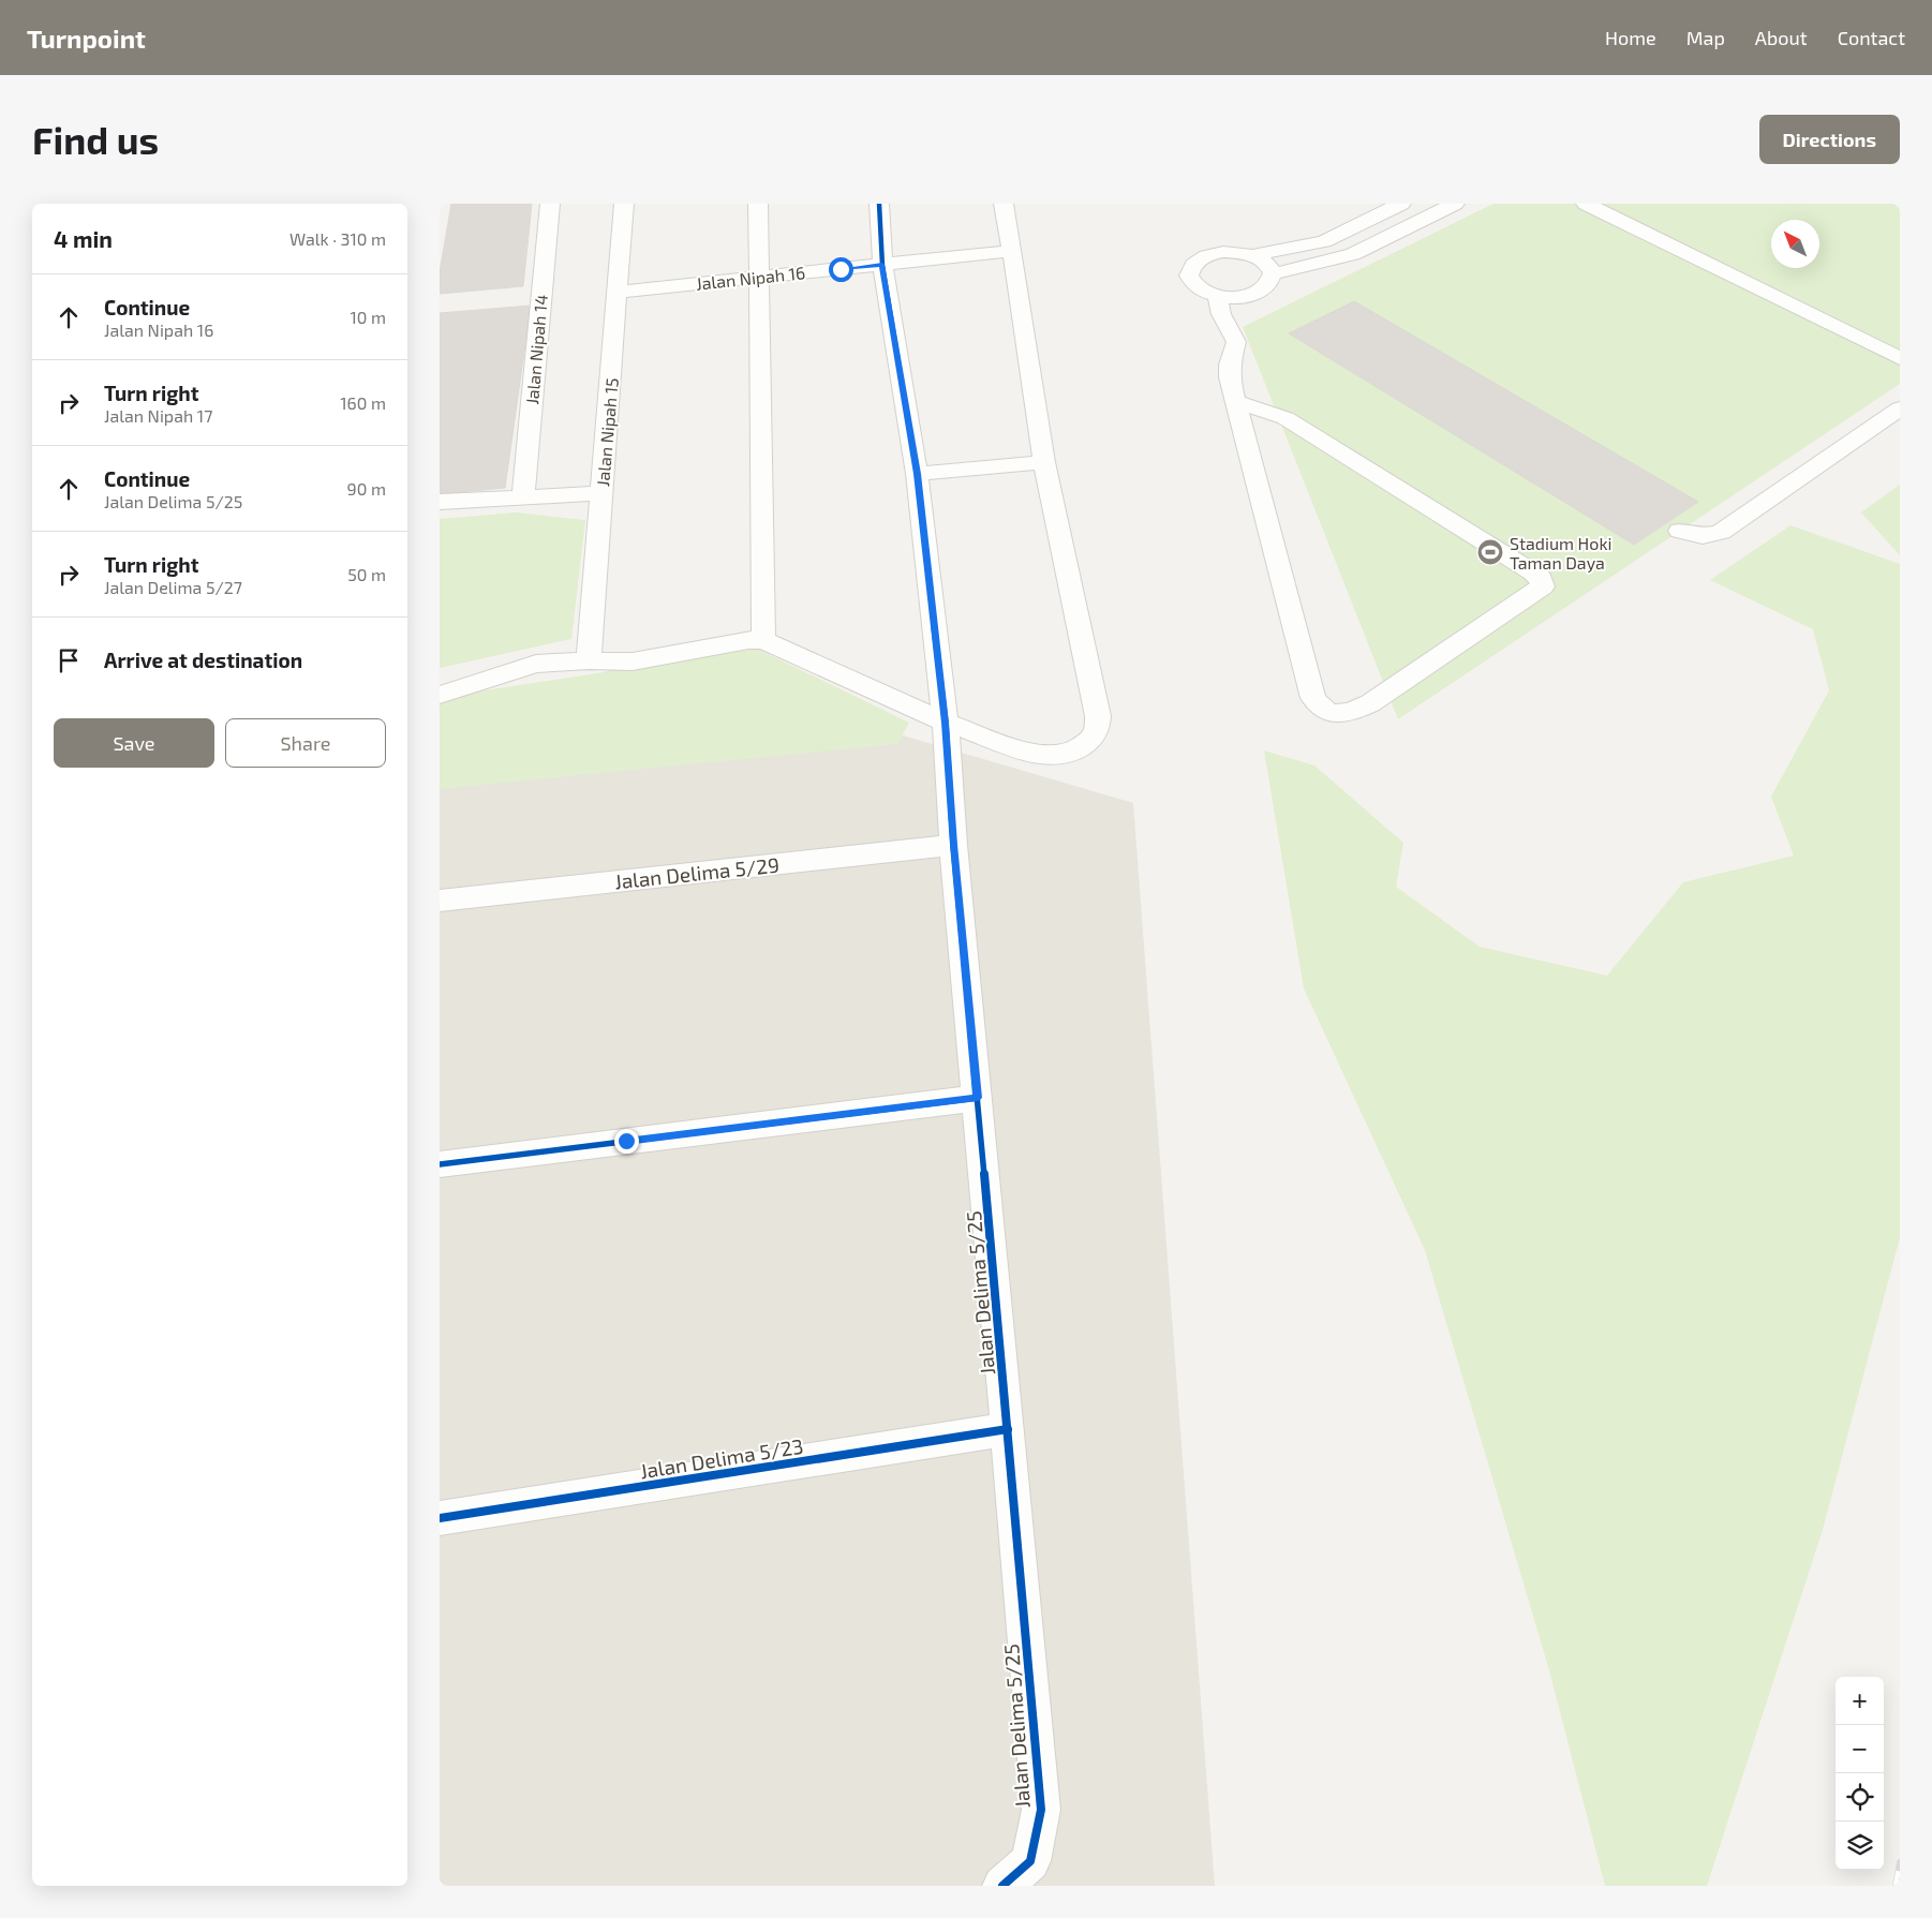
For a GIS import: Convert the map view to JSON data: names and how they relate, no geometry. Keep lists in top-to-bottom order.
{
  "streets": {
    "street": [
      "Jalan Nipah 16",
      "Jalan Nipah 14",
      "Jalan Nipah 15",
      "Jalan Delima 5/29",
      "Jalan Delima 5/25",
      "Jalan Delima 5/23"
    ]
  },
  "crossings": [
    ["Jalan Nipah 16", "Jalan Nipah 15"],
    ["Jalan Nipah 16", "Jalan Delima 5/25"],
    ["Jalan Delima 5/29", "Jalan Delima 5/25"],
    ["Jalan Delima 5/25", "Jalan Delima 5/23"]
  ],
  "places": {
    "sports": ["Stadium Hoki Taman Daya"]
  },
  "north": "top left",
  "page": {
    "header": "Turnpoint",
    "nav": [
      "Home",
      "Map",
      "About",
      "Contact"
    ],
    "buttons": [
      "Directions",
      ["Save", "Share"]
    ],
    "title": "Find us",
    "heading": ["4 min", "Walk · 310 m"],
    "list": [
      ["Continue", "Jalan Nipah 16", "10 m"],
      ["Turn right", "Jalan Nipah 17", "160 m"],
      ["Continue", "Jalan Delima 5/25", "90 m"],
      ["Turn right", "Jalan Delima 5/27", "50 m"],
      "Arrive at destination"
    ],
    "map_buttons": ["+", "−"]
  }
}
